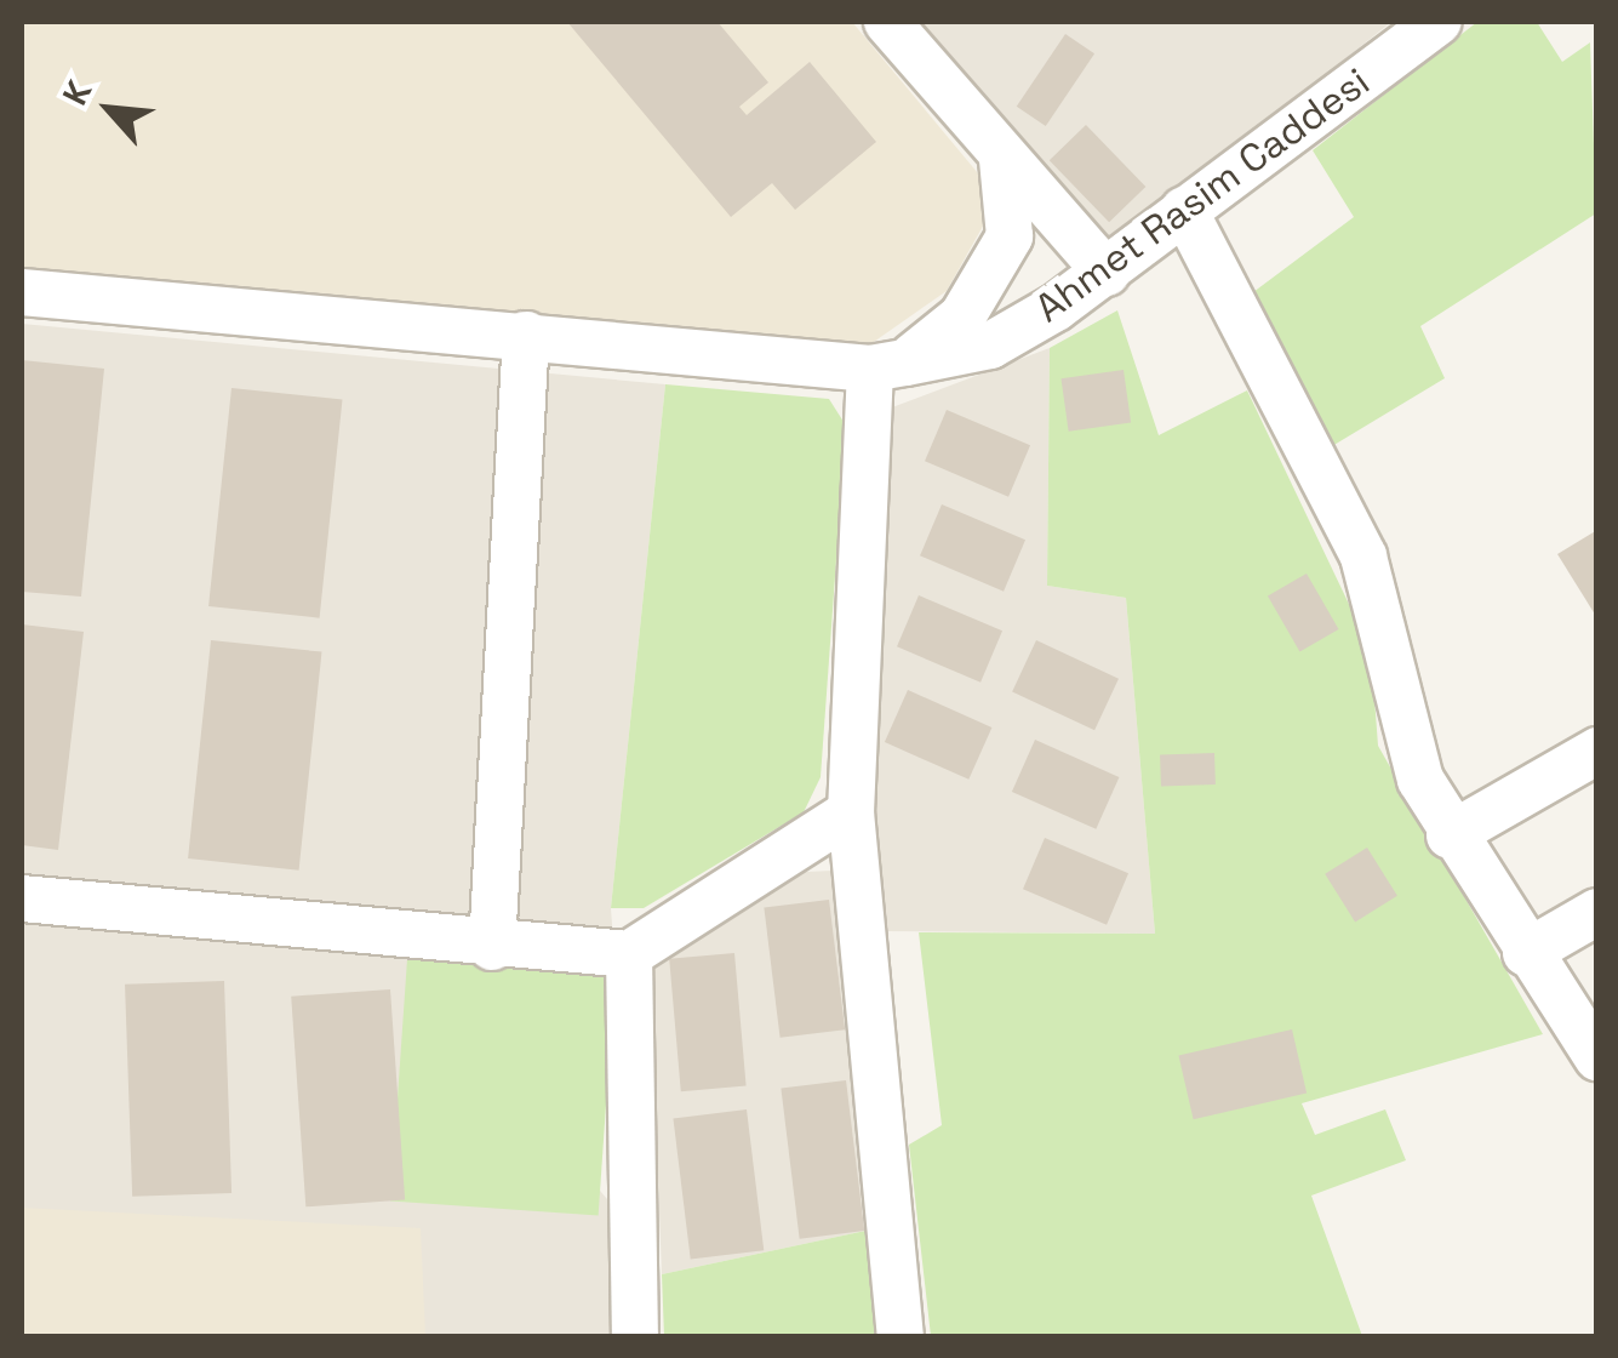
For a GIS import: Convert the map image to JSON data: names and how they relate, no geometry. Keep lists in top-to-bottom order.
{
  "streets": {
    "street": ["Ahmet Rasim Caddesi"]
  },
  "north": "top left"
}
